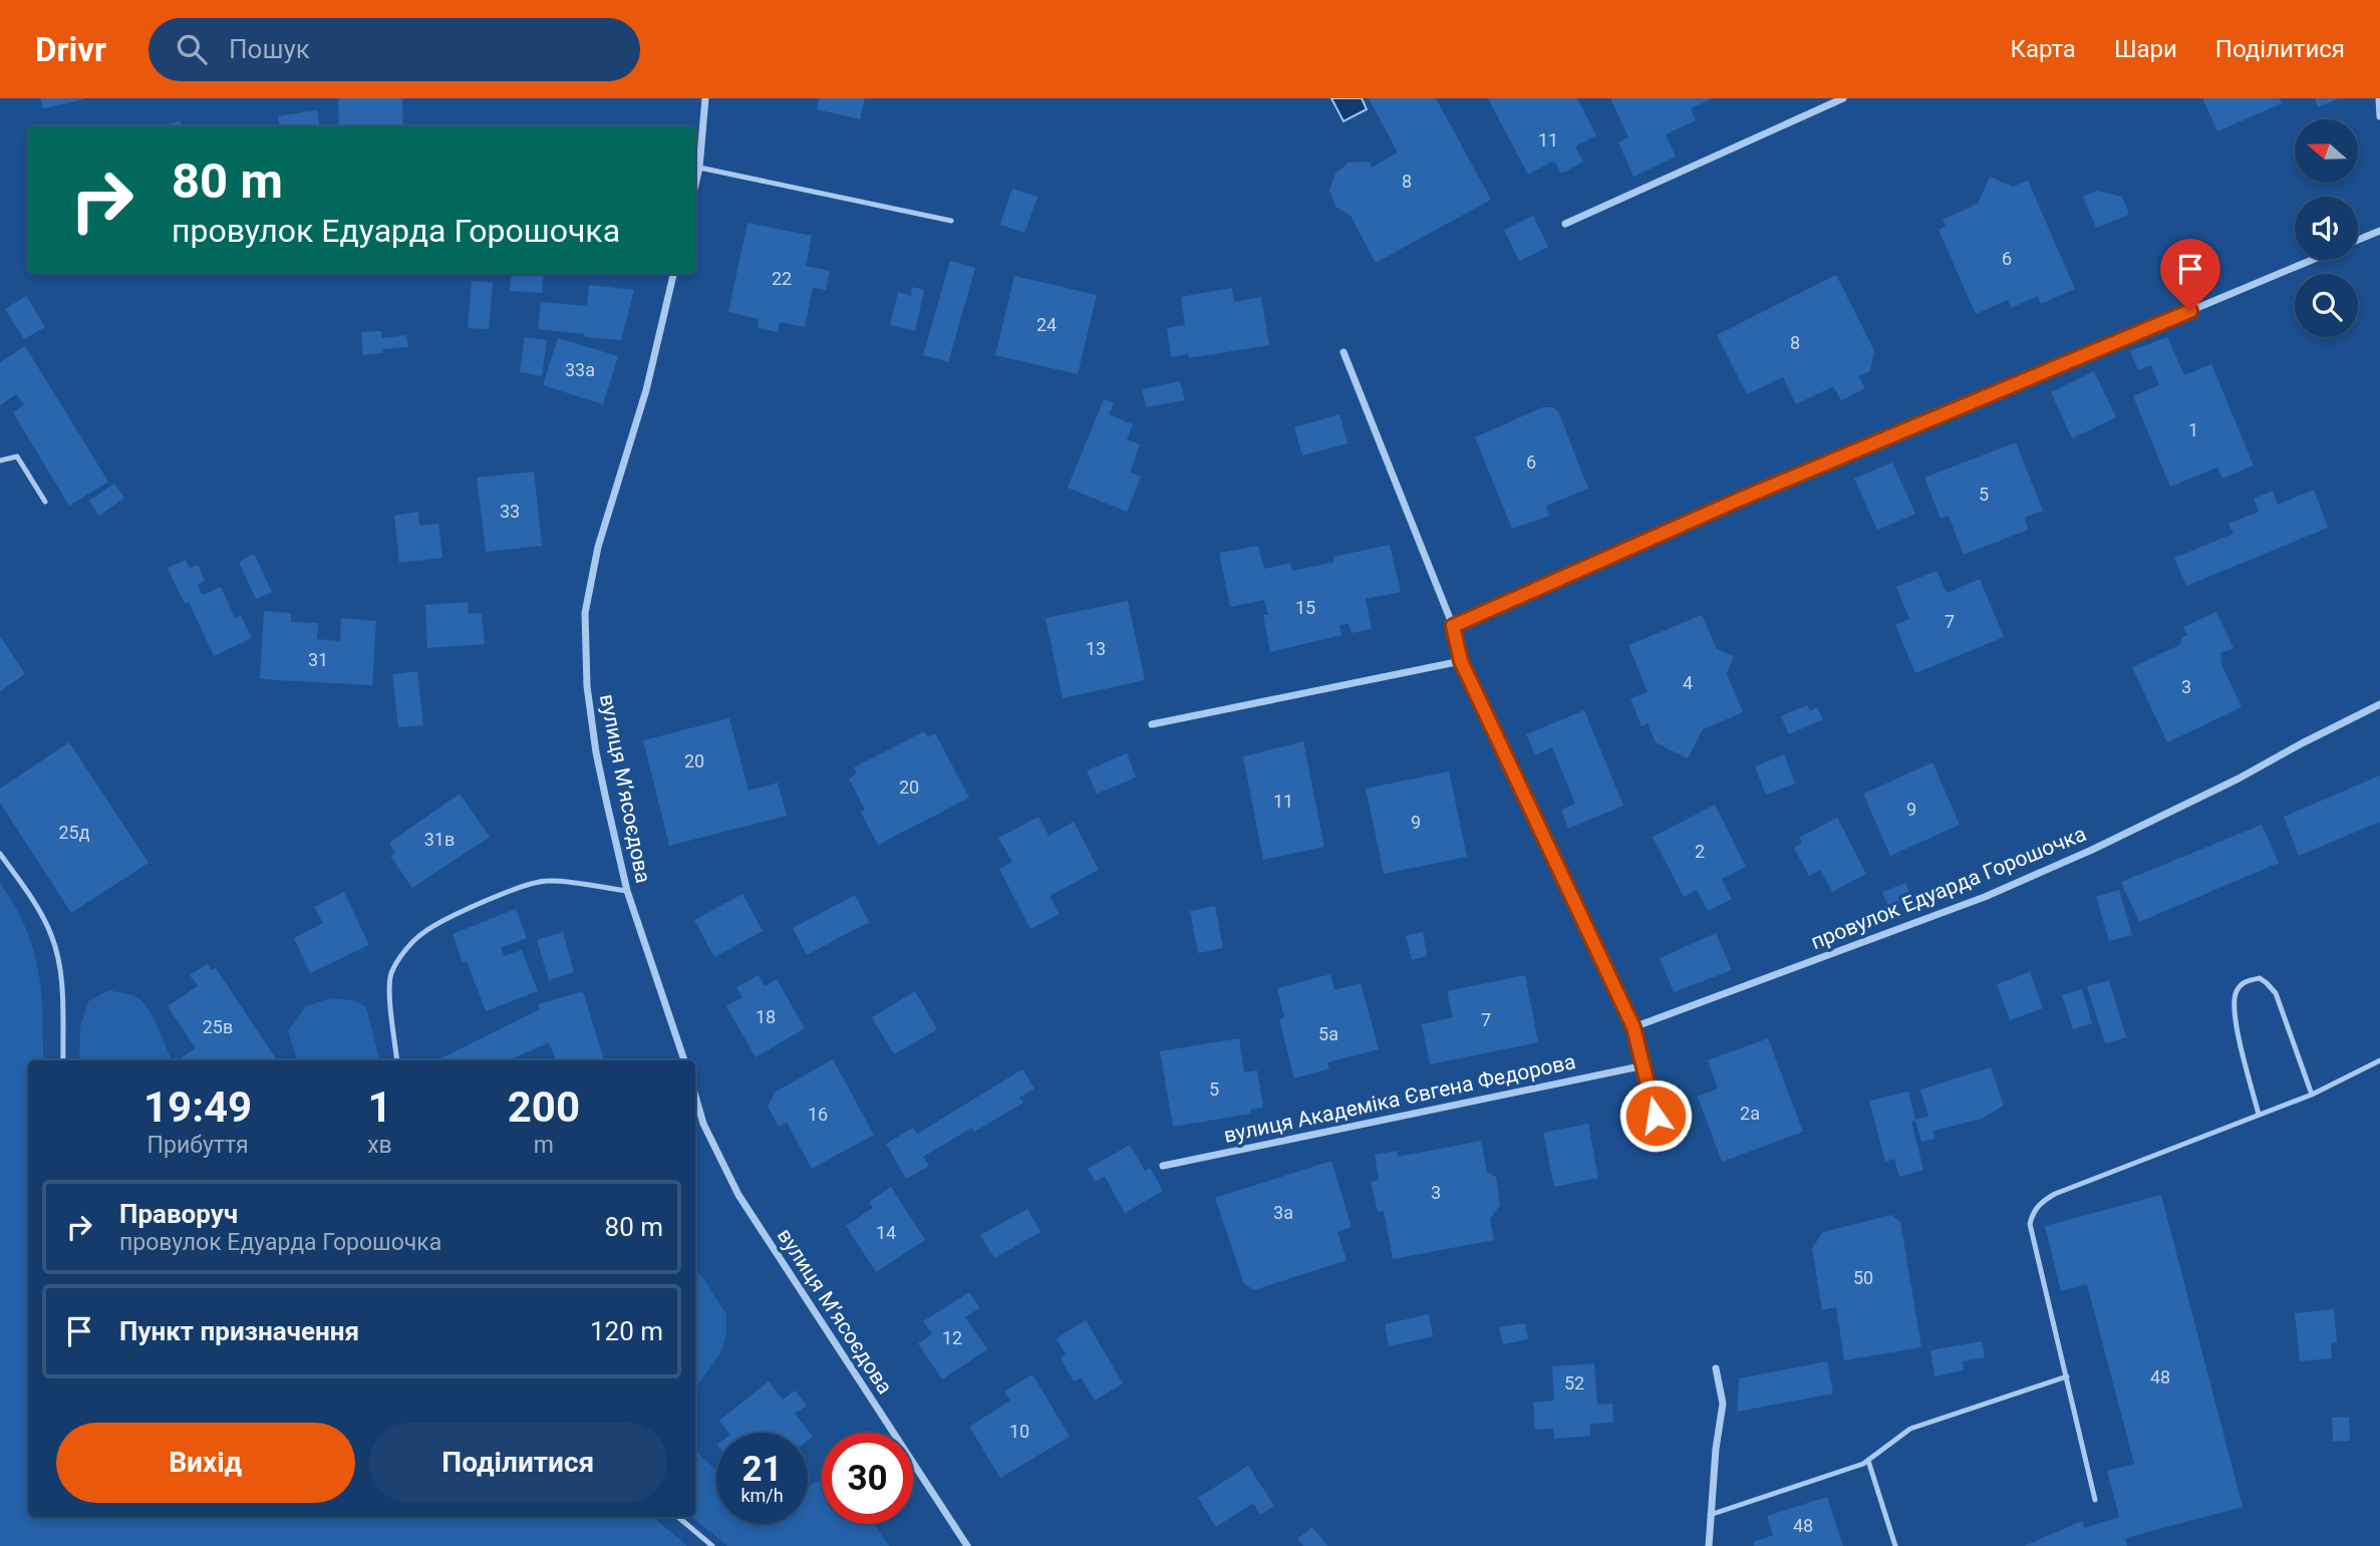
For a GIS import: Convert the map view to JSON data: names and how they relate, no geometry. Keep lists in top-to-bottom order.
{
  "streets": {
    "street": ["вулиця Мʼясоєдова", "провулок Едуарда Горошочка", "вулиця Академіка Євгена Федорова"]
  },
  "house_numbers": [
    "11",
    "8",
    "6",
    "22",
    "24",
    "8",
    "33а",
    "1",
    "6",
    "5",
    "33",
    "15",
    "7",
    "13",
    "31",
    "4",
    "3",
    "20",
    "20",
    "11",
    "9",
    "9",
    "25д",
    "31в",
    "2",
    "18",
    "7",
    "25в",
    "5а",
    "5",
    "2а",
    "16",
    "3",
    "3а",
    "14",
    "50",
    "12",
    "48",
    "52",
    "10",
    "48"
  ],
  "north": "left",
  "page": {
    "header": "Drivr",
    "search": "Пошук",
    "nav": ["Карта", "Шари", "Поділитися"],
    "turn": ["80 m", "провулок Едуарда Горошочка"],
    "eta": [
      "19:49",
      "Прибуття",
      "1",
      "хв",
      "200",
      "m"
    ],
    "list": [
      {
        "name": "Праворуч",
        "note": "провулок Едуарда Горошочка",
        "value": "80 m"
      },
      {
        "name": "Пункт призначення",
        "value": "120 m"
      }
    ],
    "buttons": ["Вихід", "Поділитися"],
    "speed": "21 km/h",
    "limit": "30"
  }
}
